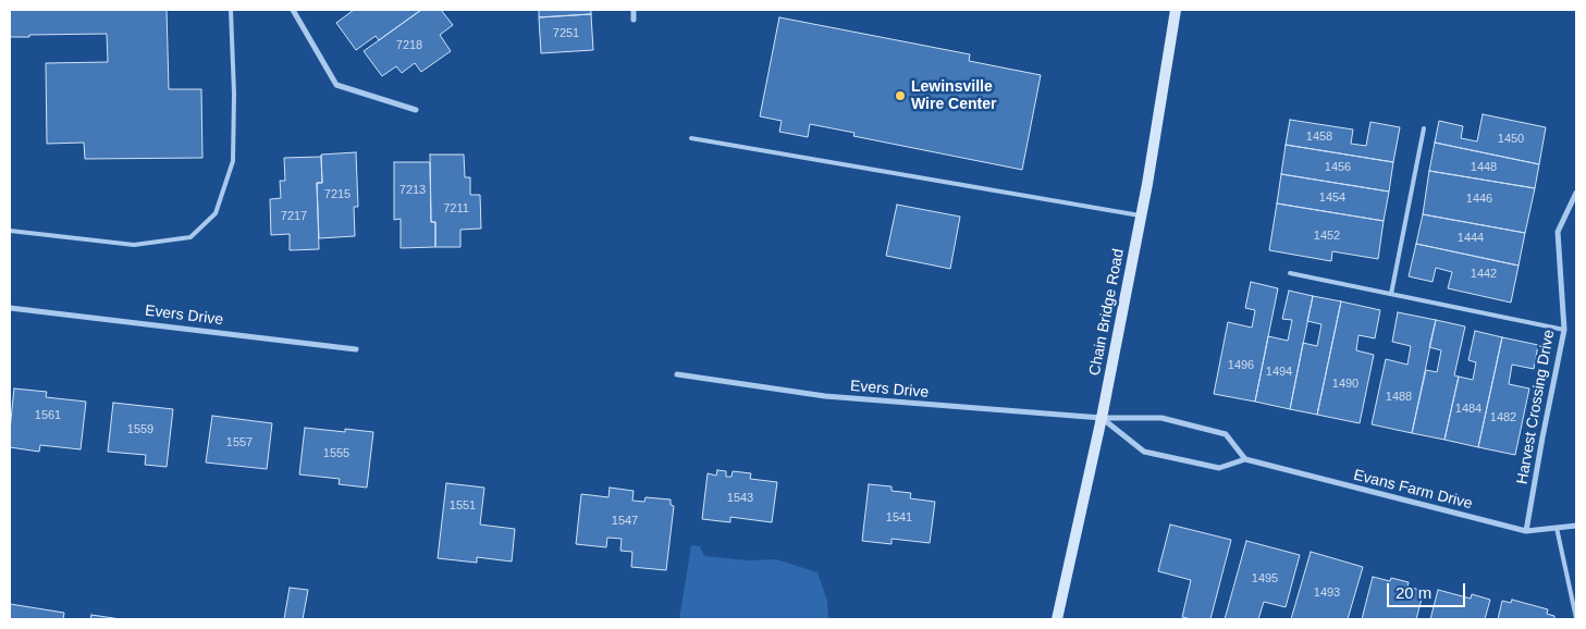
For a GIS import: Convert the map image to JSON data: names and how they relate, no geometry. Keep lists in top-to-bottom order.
{
  "streets": {
    "main road": ["Chain Bridge Road"],
    "street": ["Evers Drive", "Harvest Crossing Drive", "Evans Farm Drive"]
  },
  "crossings": [
    ["Chain Bridge Road", "Evers Drive"],
    ["Harvest Crossing Drive", "Evans Farm Drive"]
  ],
  "places": ["Lewinsville Wire Center"],
  "house_numbers": [
    "7251",
    "7218",
    "1458",
    "1450",
    "1456",
    "1448",
    "7213",
    "7215",
    "1454",
    "1446",
    "7211",
    "7217",
    "1452",
    "1444",
    "1442",
    "1496",
    "1494",
    "1490",
    "1488",
    "1484",
    "1561",
    "1482",
    "1559",
    "1557",
    "1555",
    "1543",
    "1551",
    "1541",
    "1547",
    "1495",
    "1493"
  ],
  "scale_bar": "20 m"
}
